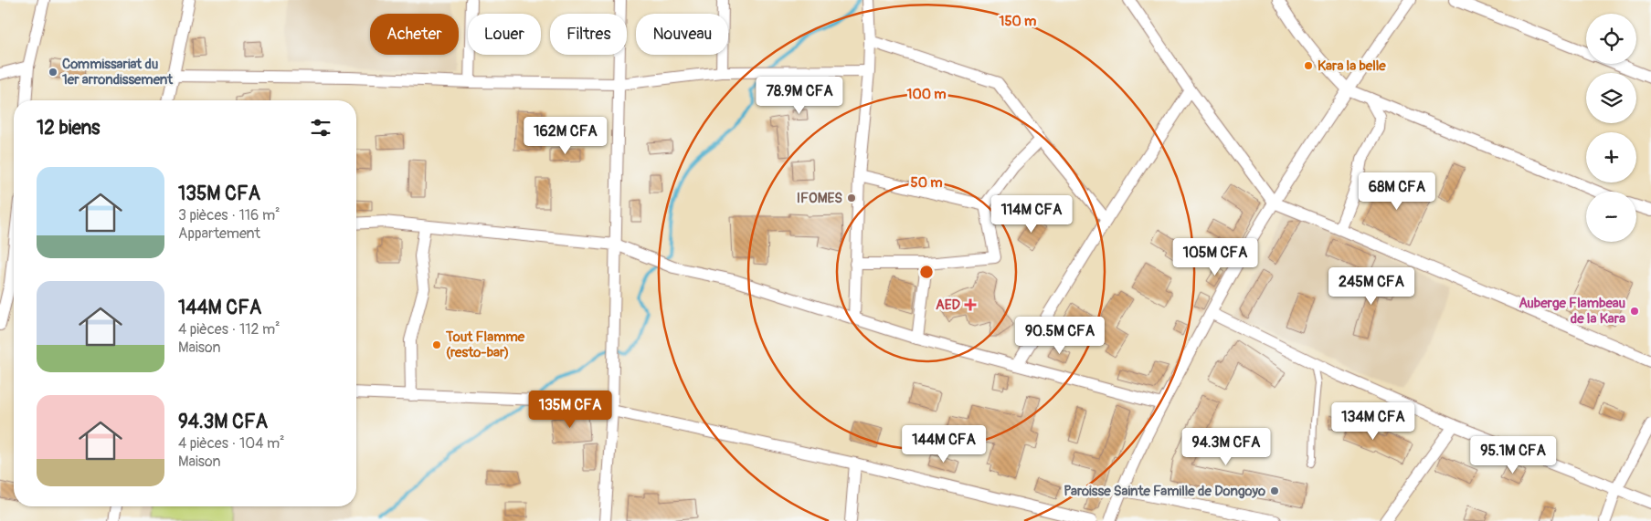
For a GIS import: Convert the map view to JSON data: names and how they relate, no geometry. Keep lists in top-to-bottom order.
{
  "places": {
    "other": [
      "Kara la belle",
      "Commissariat du 1er arrondissement",
      "IFOMES",
      "Auberge Flambeau de la Kara",
      "Tout Flamme (resto-bar)",
      "Paroisse Sainte Famille de Dongoyo"
    ],
    "health": ["AED"]
  },
  "page": {
    "map_buttons": ["+", "−"],
    "chip": [
      "Acheter",
      "Louer",
      "Filtres",
      "Nouveau"
    ],
    "price": [
      "78.9M CFA",
      "162M CFA",
      "68M CFA",
      "114M CFA",
      "105M CFA",
      "245M CFA",
      "90.5M CFA",
      "135M CFA",
      "134M CFA",
      "144M CFA",
      "94.3M CFA",
      "95.1M CFA"
    ],
    "heading": "12 biens",
    "list": [
      {
        "name": "135M CFA",
        "note": "3 pièces · 116 m² · Appartement"
      },
      {
        "name": "144M CFA",
        "note": "4 pièces · 112 m² · Maison"
      },
      {
        "name": "94.3M CFA",
        "note": "4 pièces · 104 m² · Maison"
      }
    ]
  },
  "rings": ["150 m", "100 m", "50 m"]
}
